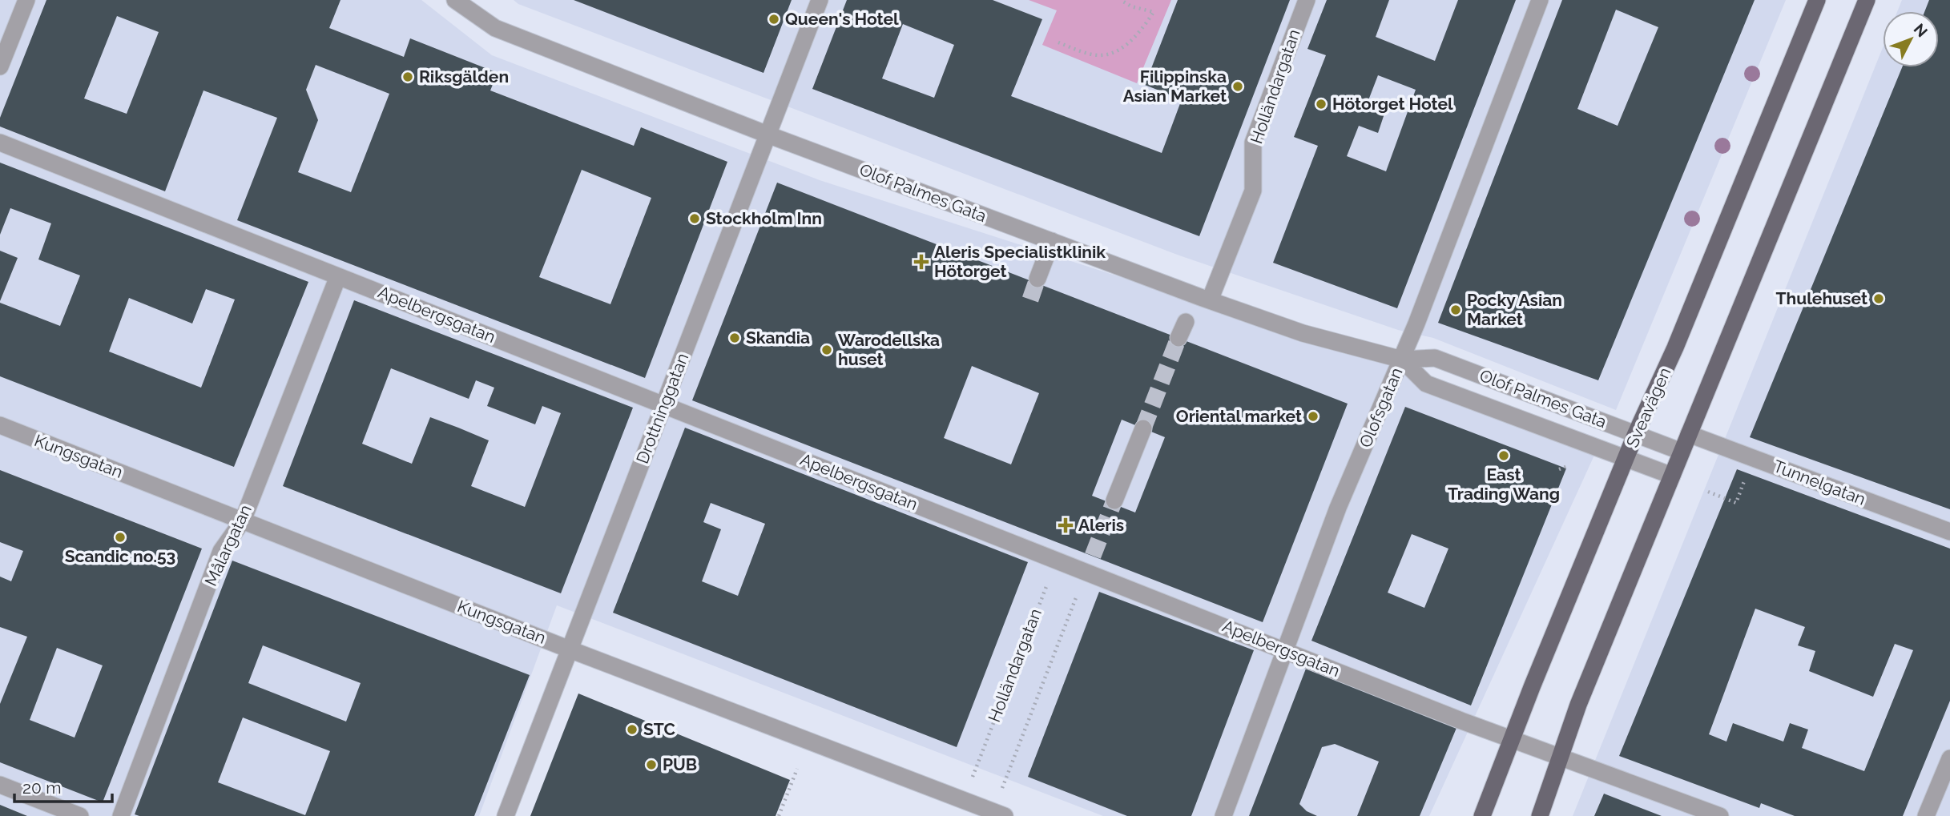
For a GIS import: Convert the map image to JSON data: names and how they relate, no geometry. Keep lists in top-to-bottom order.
{
  "streets": {
    "main road": ["Sveavägen"],
    "street": [
      "Holländargatan",
      "Olof Palmes Gata",
      "Apelbergsgatan",
      "Olofsgatan",
      "Drottninggatan",
      "Kungsgatan",
      "Tunnelgatan",
      "Målargatan"
    ]
  },
  "crossings": [
    ["Holländargatan", "Olof Palmes Gata"],
    ["Holländargatan", "Apelbergsgatan"],
    ["Olof Palmes Gata", "Olofsgatan"],
    ["Olof Palmes Gata", "Sveavägen"],
    ["Olof Palmes Gata", "Drottninggatan"],
    ["Apelbergsgatan", "Olofsgatan"],
    ["Apelbergsgatan", "Sveavägen"],
    ["Apelbergsgatan", "Drottninggatan"],
    ["Apelbergsgatan", "Målargatan"],
    ["Drottninggatan", "Kungsgatan"],
    ["Kungsgatan", "Målargatan"]
  ],
  "places": {
    "other": [
      "Queen's Hotel",
      "Riksgälden",
      "Filippinska Asian Market",
      "Hötorget Hotel",
      "Stockholm Inn",
      "Thulehuset",
      "Pocky Asian Market",
      "Skandia",
      "Warodellska huset",
      "Oriental market",
      "East Trading Wang",
      "Scandic no.53",
      "STC",
      "PUB"
    ],
    "health": ["Aleris Specialistklinik Hötorget", "Aleris"]
  },
  "scale_bar": "20 m",
  "north": "top right"
}
